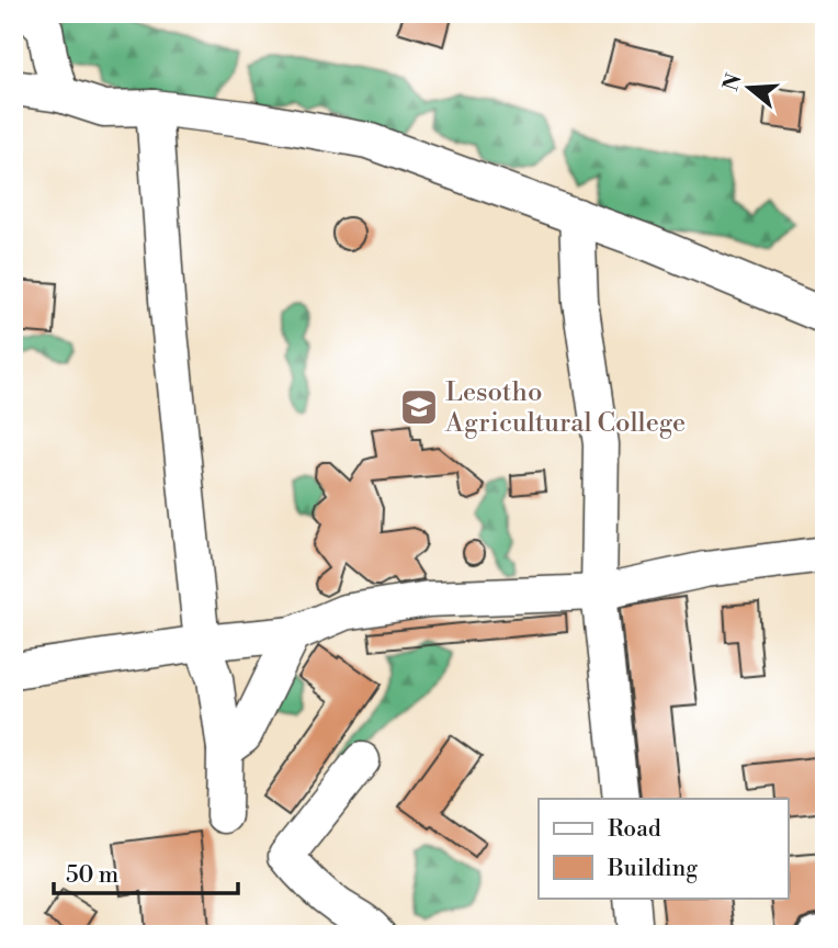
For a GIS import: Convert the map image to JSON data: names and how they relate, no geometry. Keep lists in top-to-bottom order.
{
  "places": {
    "school or university": ["Lesotho Agricultural College"]
  },
  "legend": ["Road", "Building"],
  "scale_bar": "50 m",
  "north": "left"
}
